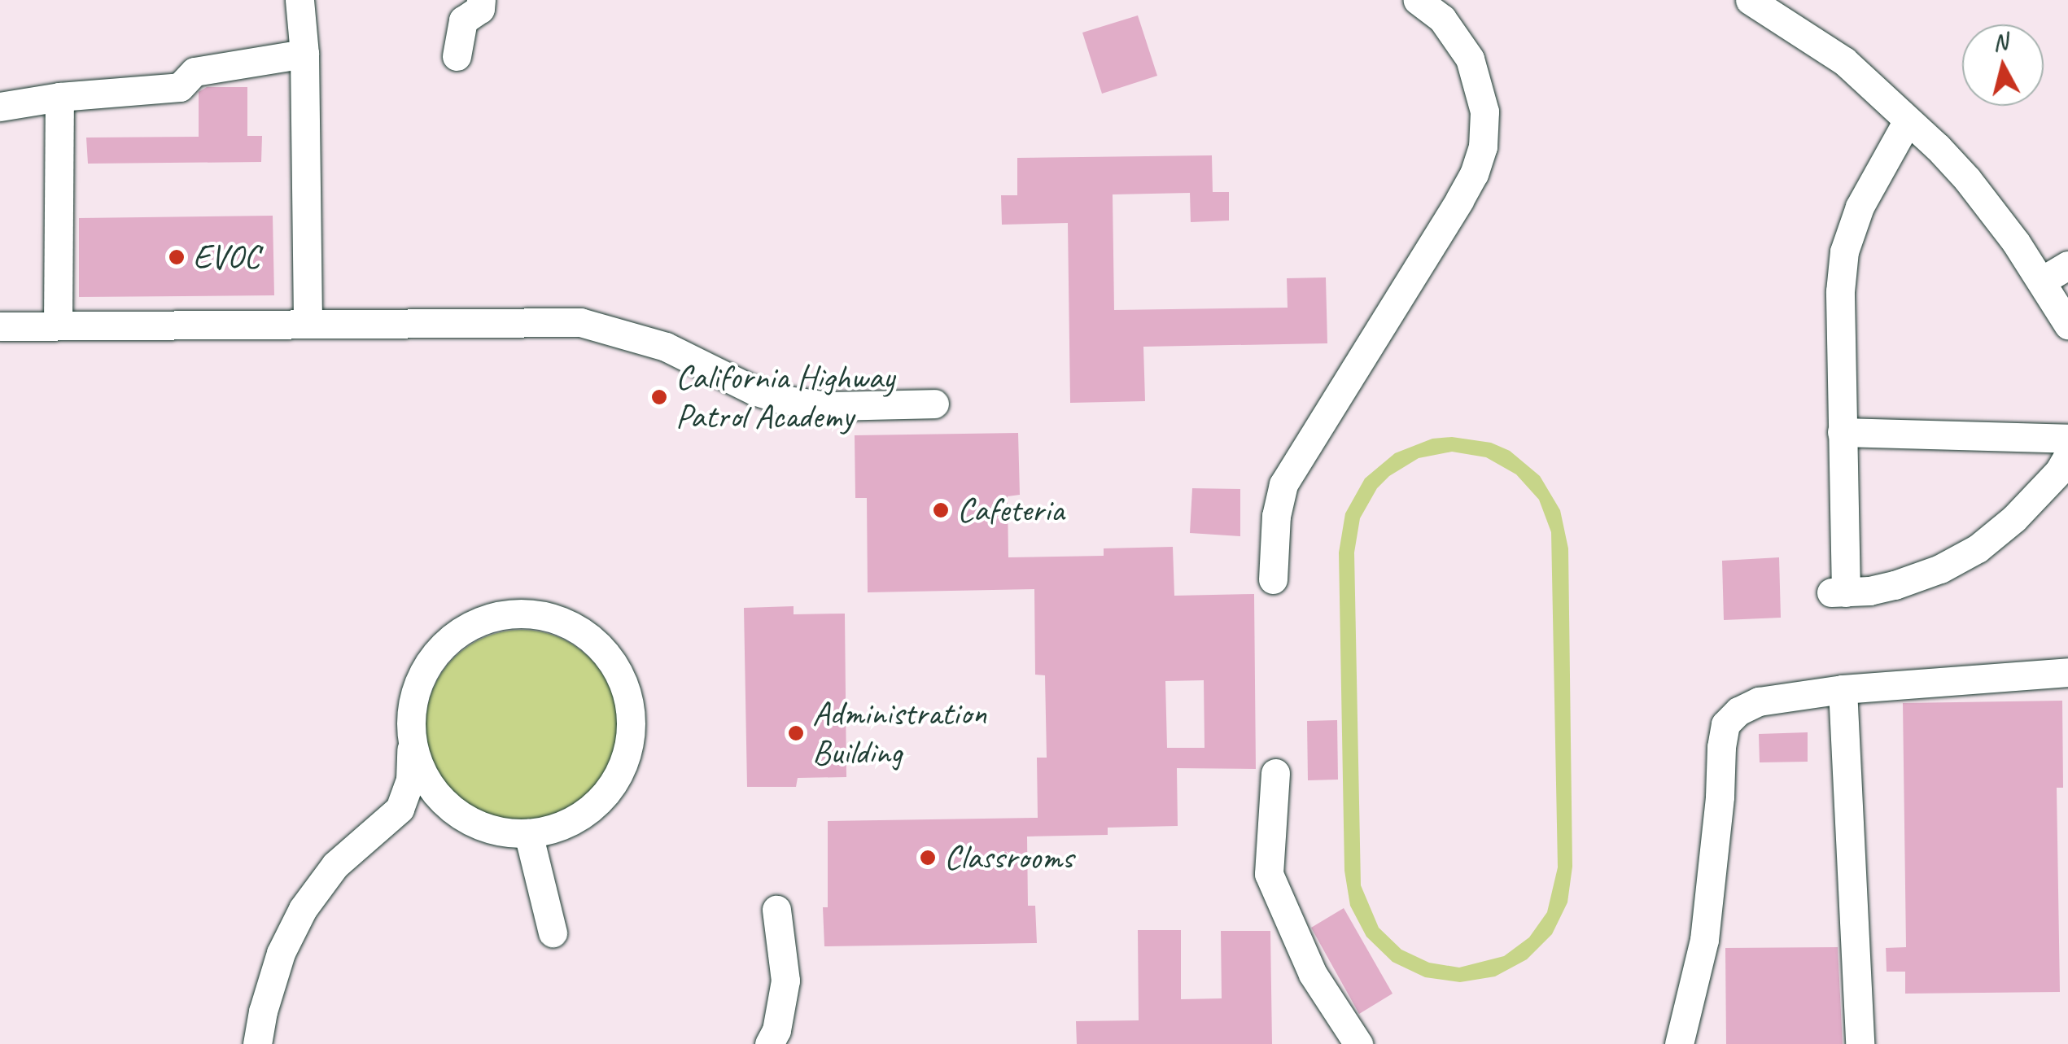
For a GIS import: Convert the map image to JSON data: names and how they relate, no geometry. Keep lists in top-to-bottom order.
{
  "places": [
    "EVOC",
    "California Highway Patrol Academy",
    "Cafeteria",
    "Administration Building",
    "Classrooms"
  ],
  "north": "top"
}
